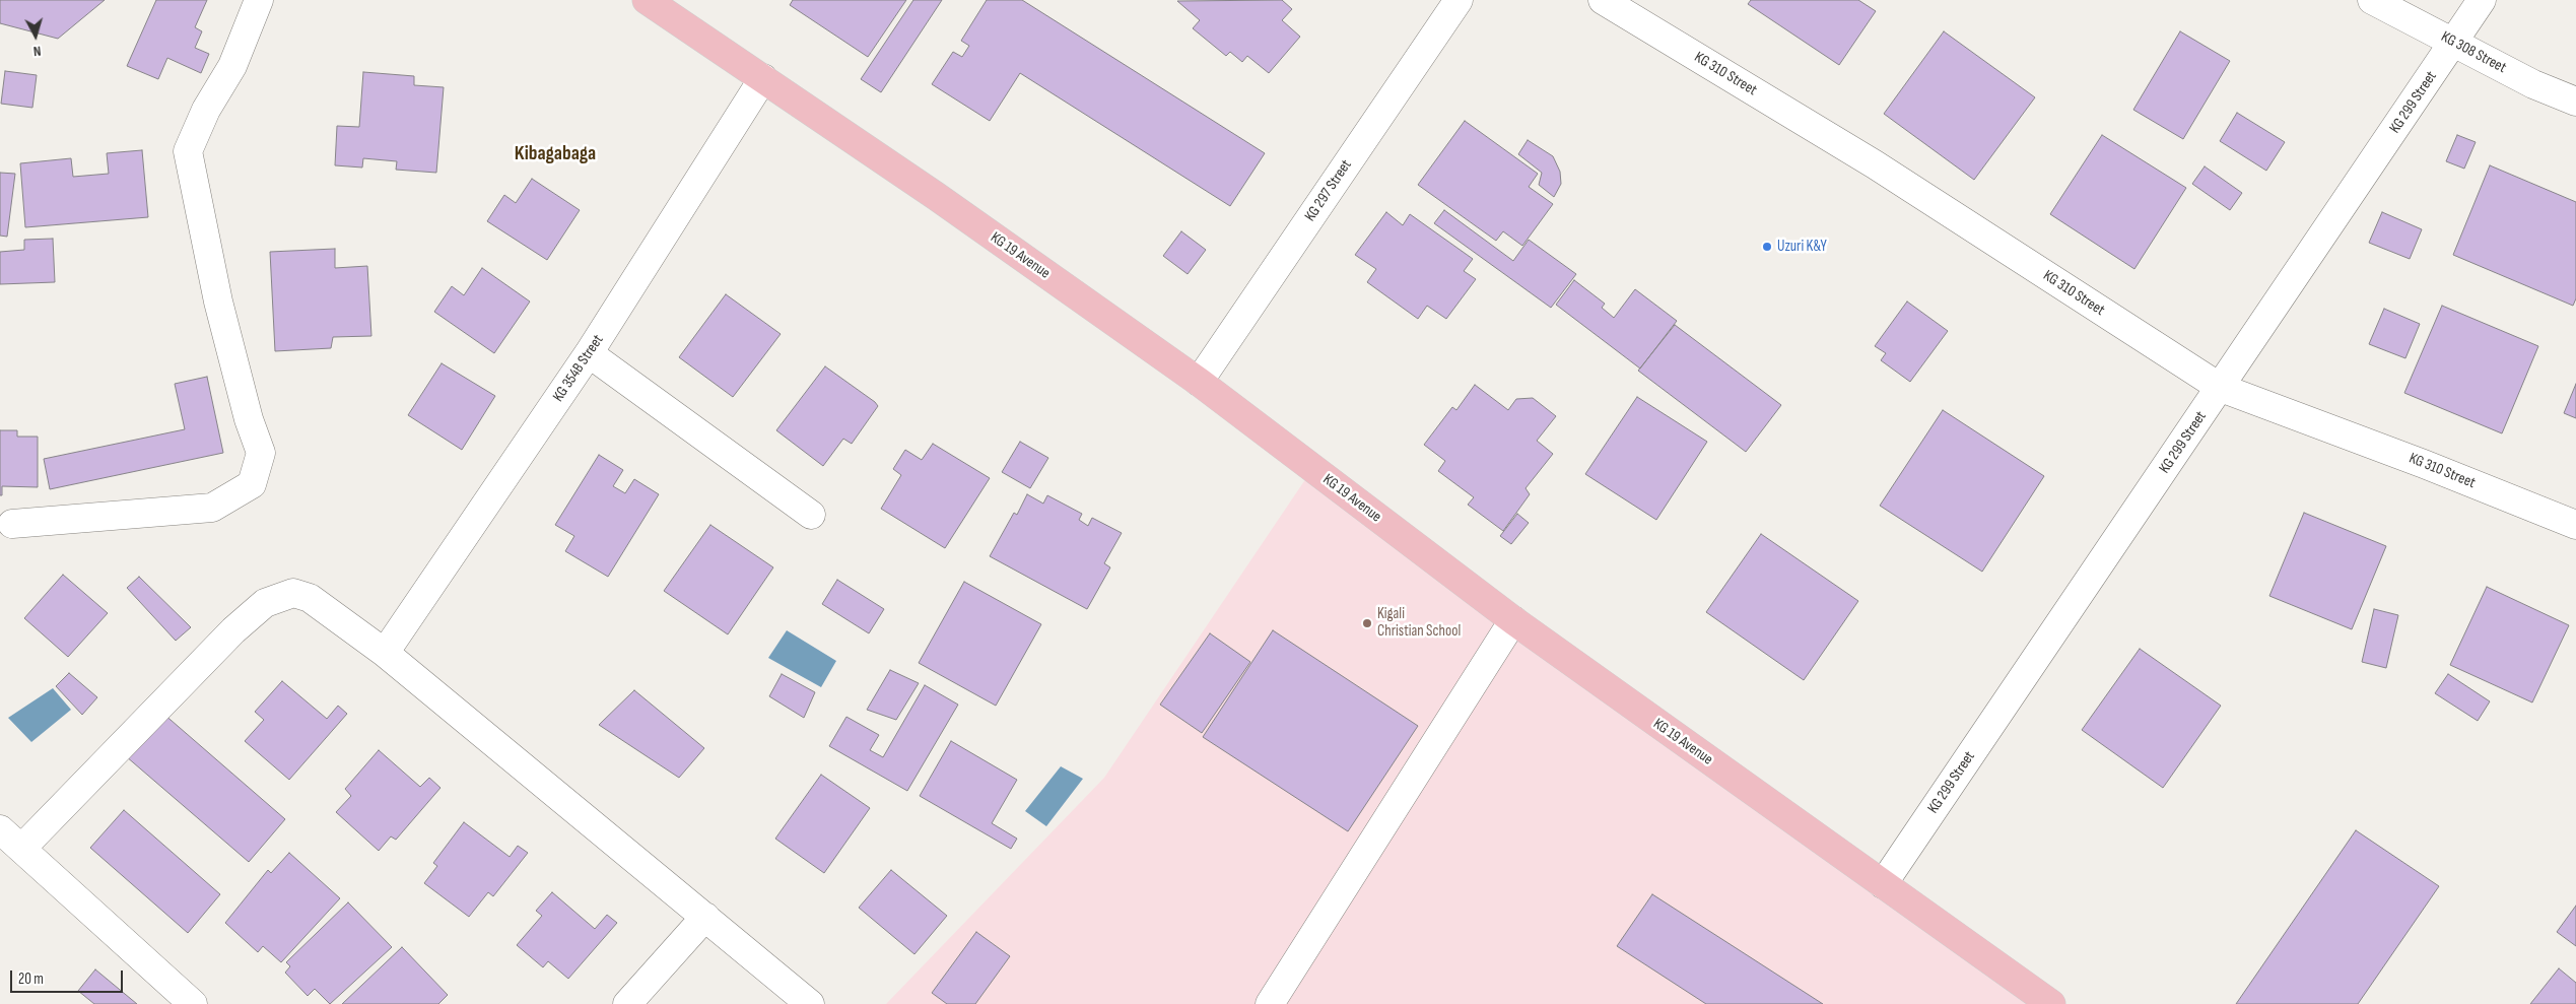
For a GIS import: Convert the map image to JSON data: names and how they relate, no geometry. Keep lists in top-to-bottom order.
{
  "streets": {
    "main road": ["KG 19 Avenue"],
    "street": [
      "KG 308 Street",
      "KG 310 Street",
      "KG 299 Street",
      "KG 297 Street",
      "KG 354B Street"
    ]
  },
  "crossings": [
    ["KG 308 Street", "KG 299 Street"],
    ["KG 310 Street", "KG 299 Street"],
    ["KG 299 Street", "KG 19 Avenue"],
    ["KG 297 Street", "KG 19 Avenue"],
    ["KG 19 Avenue", "KG 354B Street"]
  ],
  "districts": ["Kibagabaga"],
  "places": ["Uzuri K&Y", "Kigali Christian School"],
  "scale_bar": "20 m",
  "north": "bottom"
}
